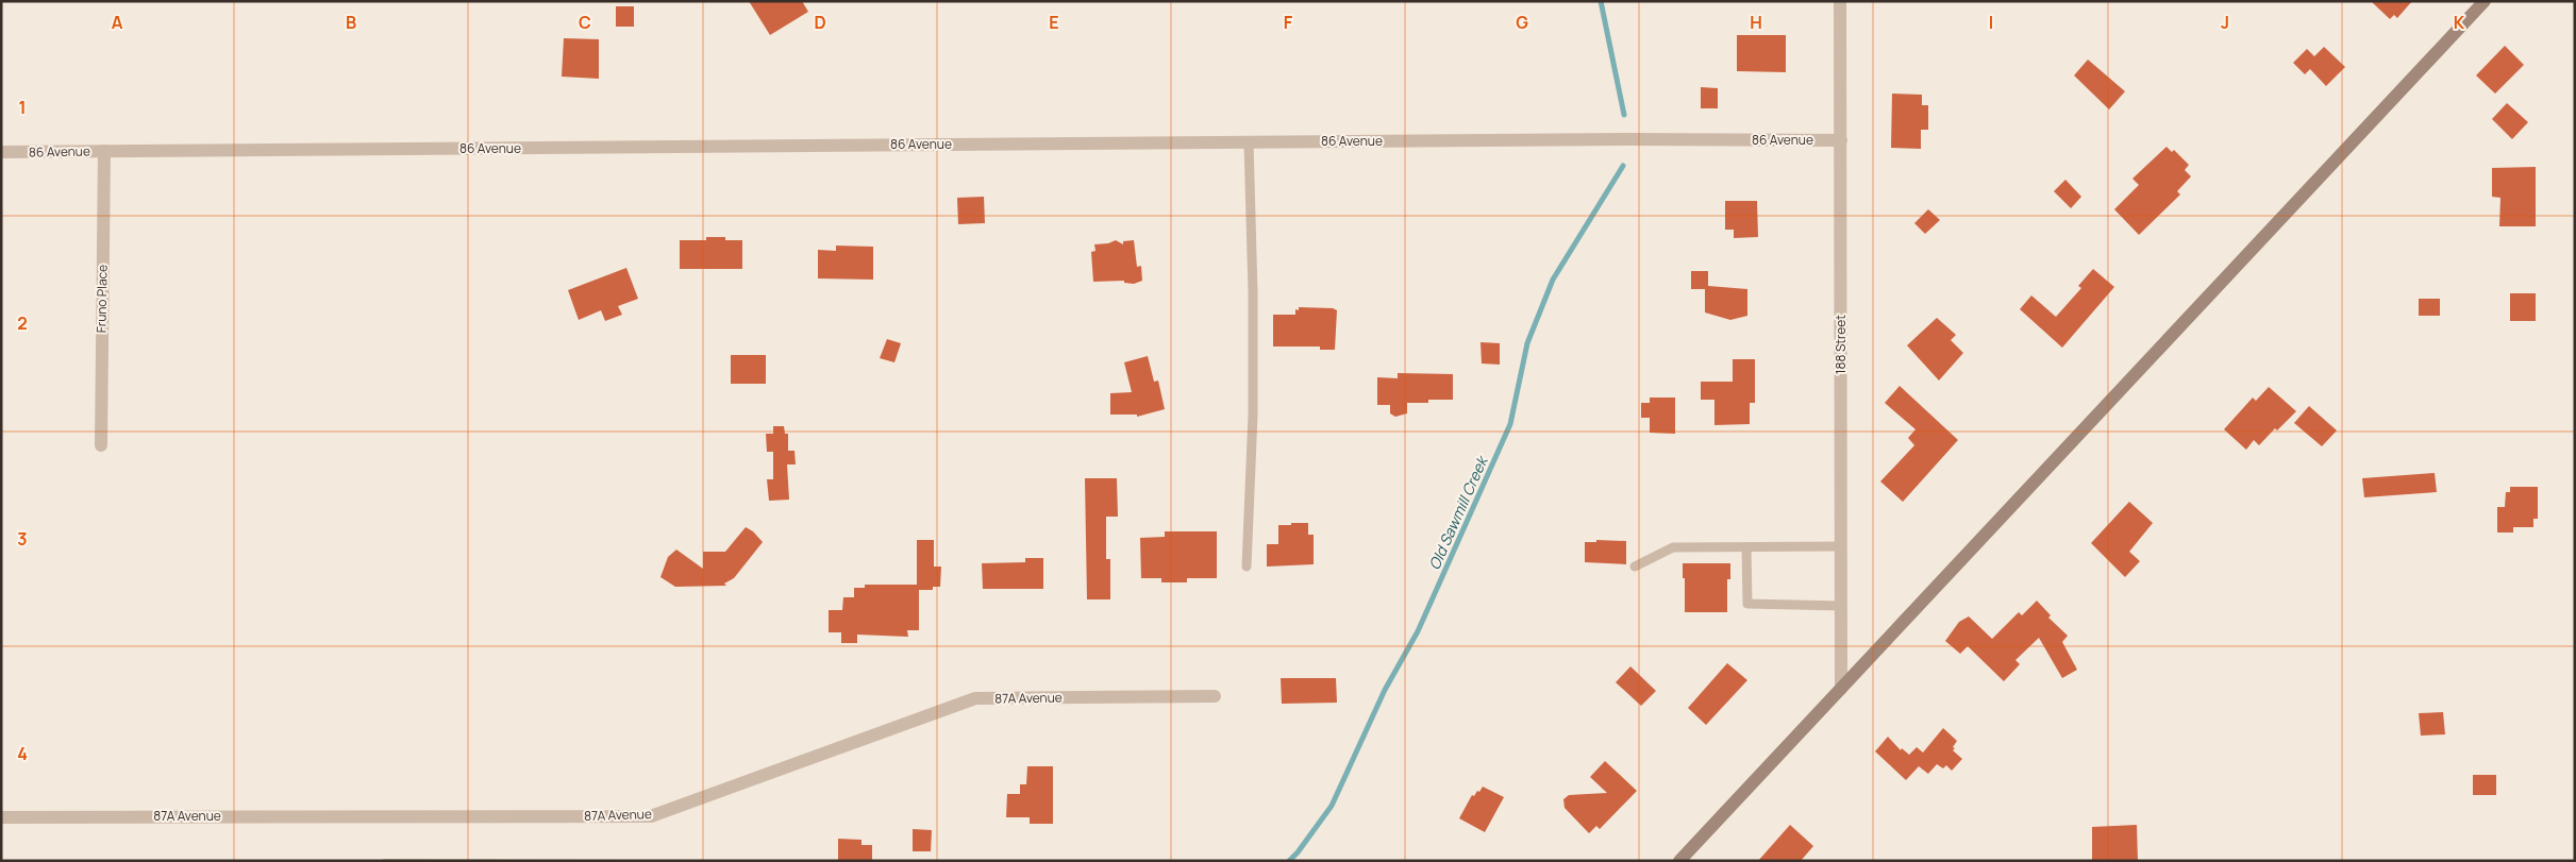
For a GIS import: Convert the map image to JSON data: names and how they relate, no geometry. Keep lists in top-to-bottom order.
{
  "streets": {
    "street": [
      "86 Avenue",
      "Fruno Place",
      "188 Street",
      "87A Avenue"
    ]
  },
  "crossings": [
    ["86 Avenue", "Fruno Place"],
    ["86 Avenue", "188 Street"]
  ],
  "water": ["Old Sawmill Creek"],
  "grid": {
    "columns": [
      "A",
      "B",
      "C",
      "D",
      "E",
      "F",
      "G",
      "H",
      "I",
      "J",
      "K"
    ],
    "rows": [
      "1",
      "2",
      "3",
      "4"
    ]
  }
}
